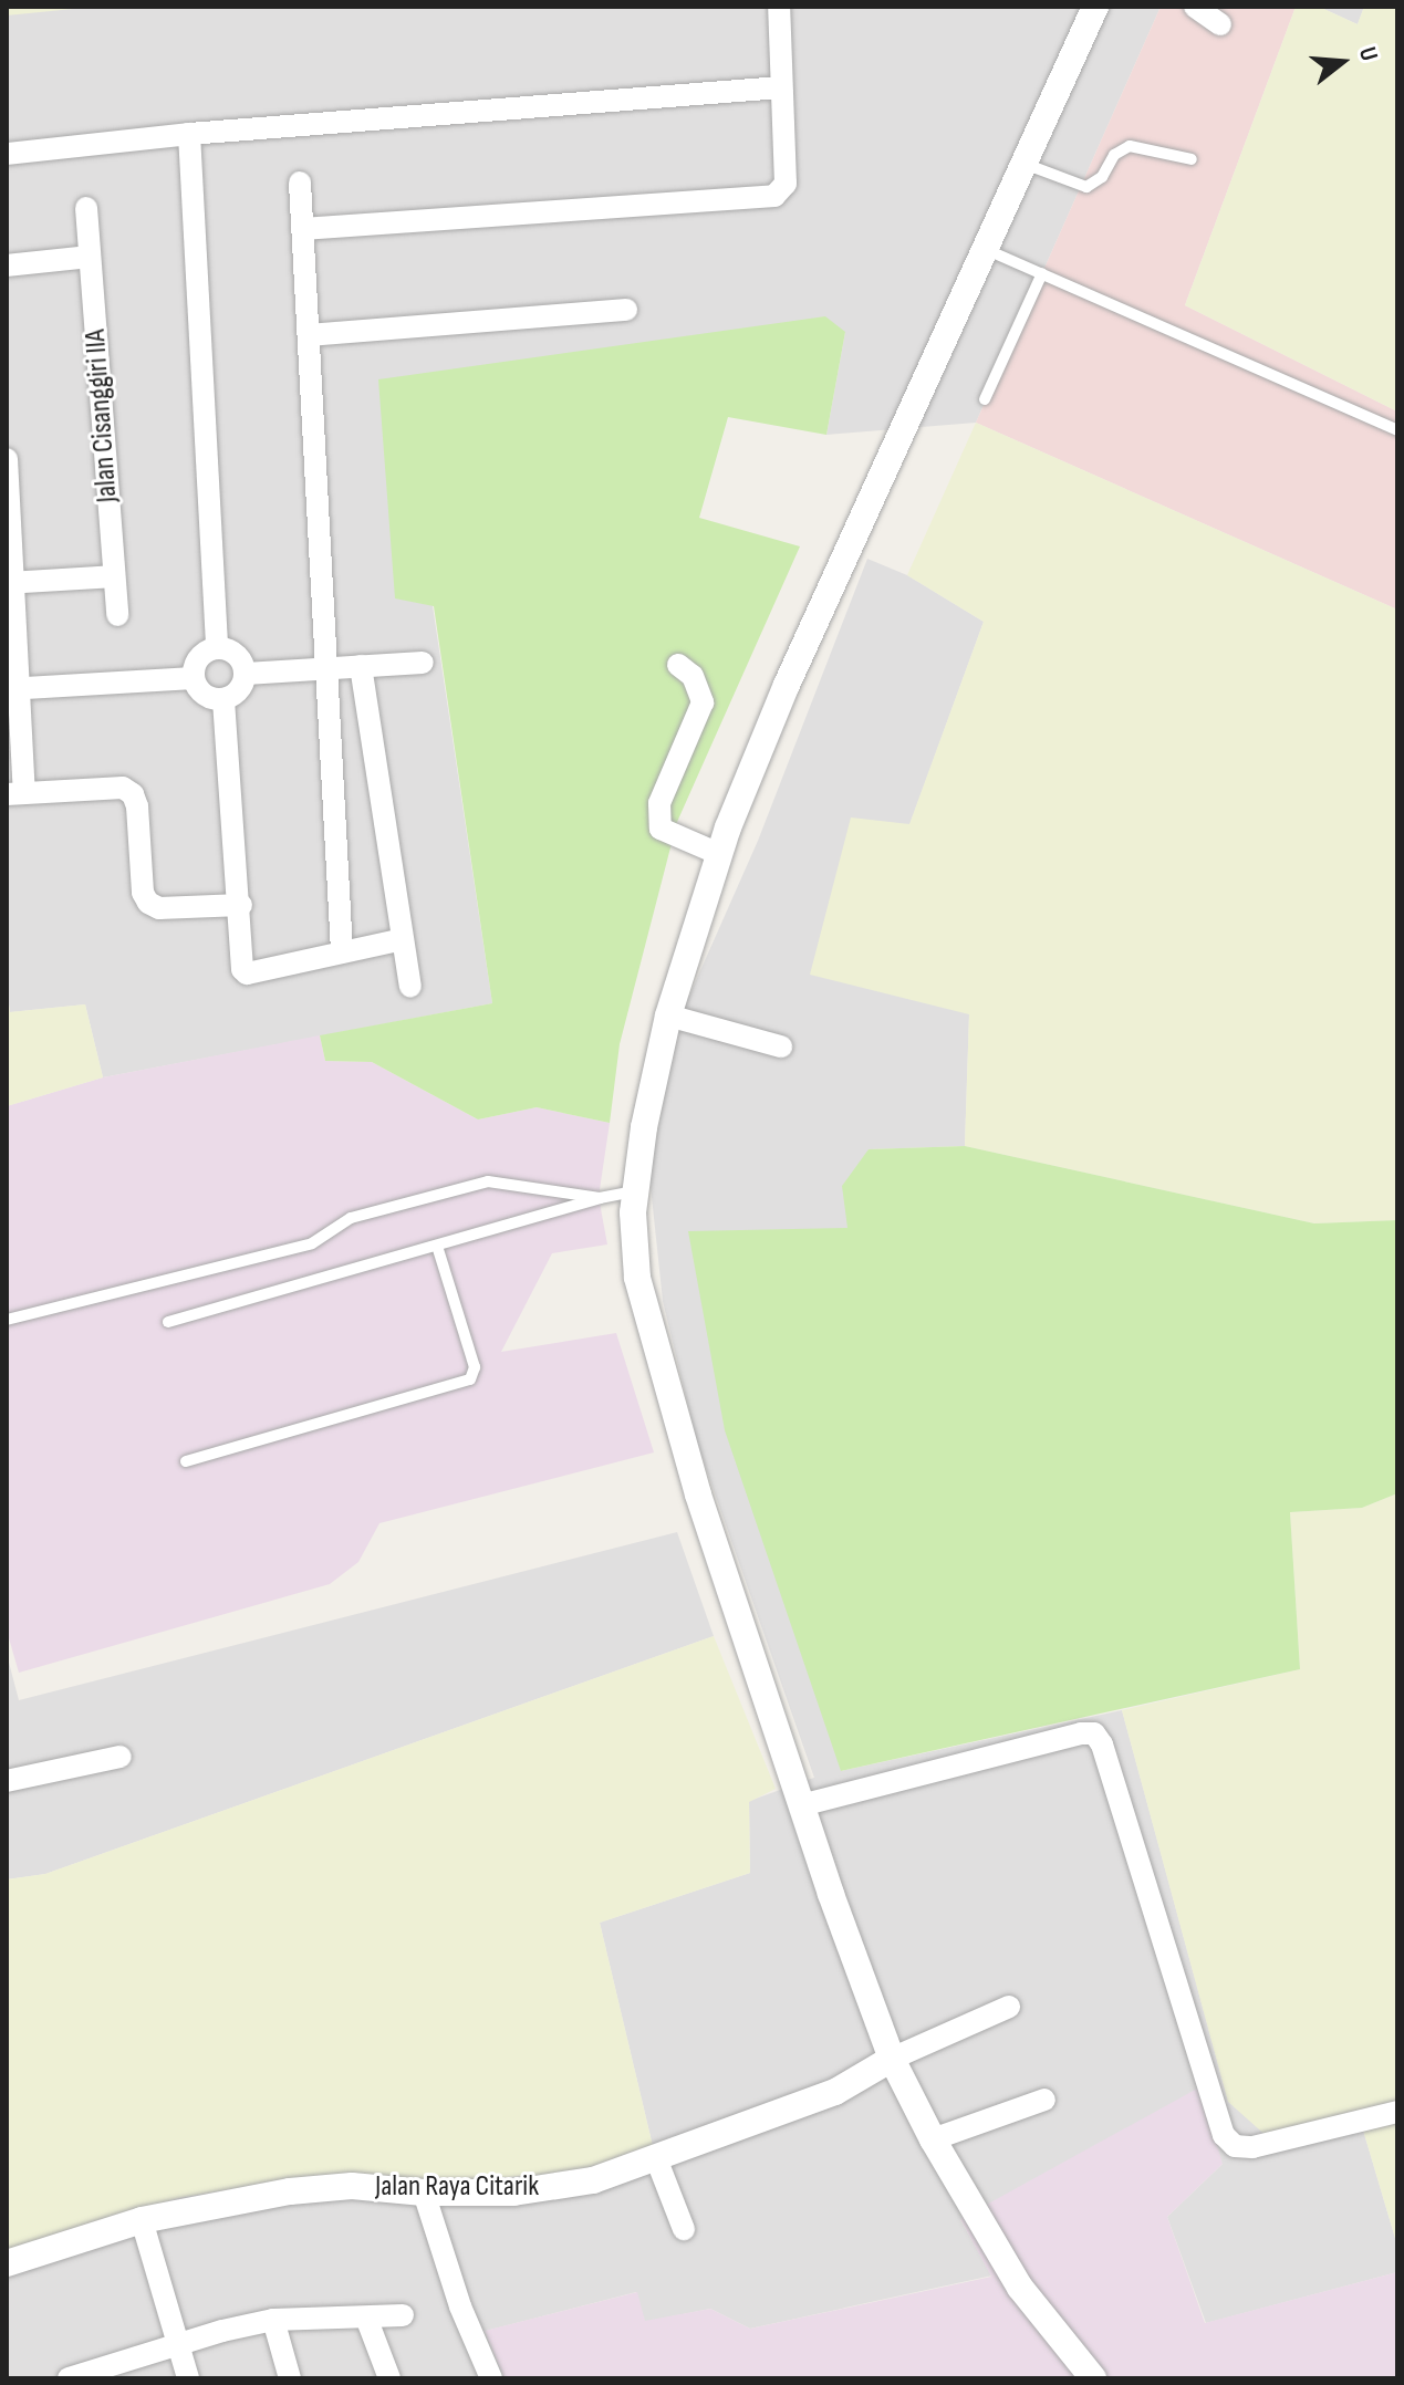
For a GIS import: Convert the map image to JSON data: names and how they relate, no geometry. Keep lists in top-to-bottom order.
{
  "streets": {
    "street": ["Jalan Cisanggiri IIA", "Jalan Raya Citarik"]
  },
  "north": "right"
}
